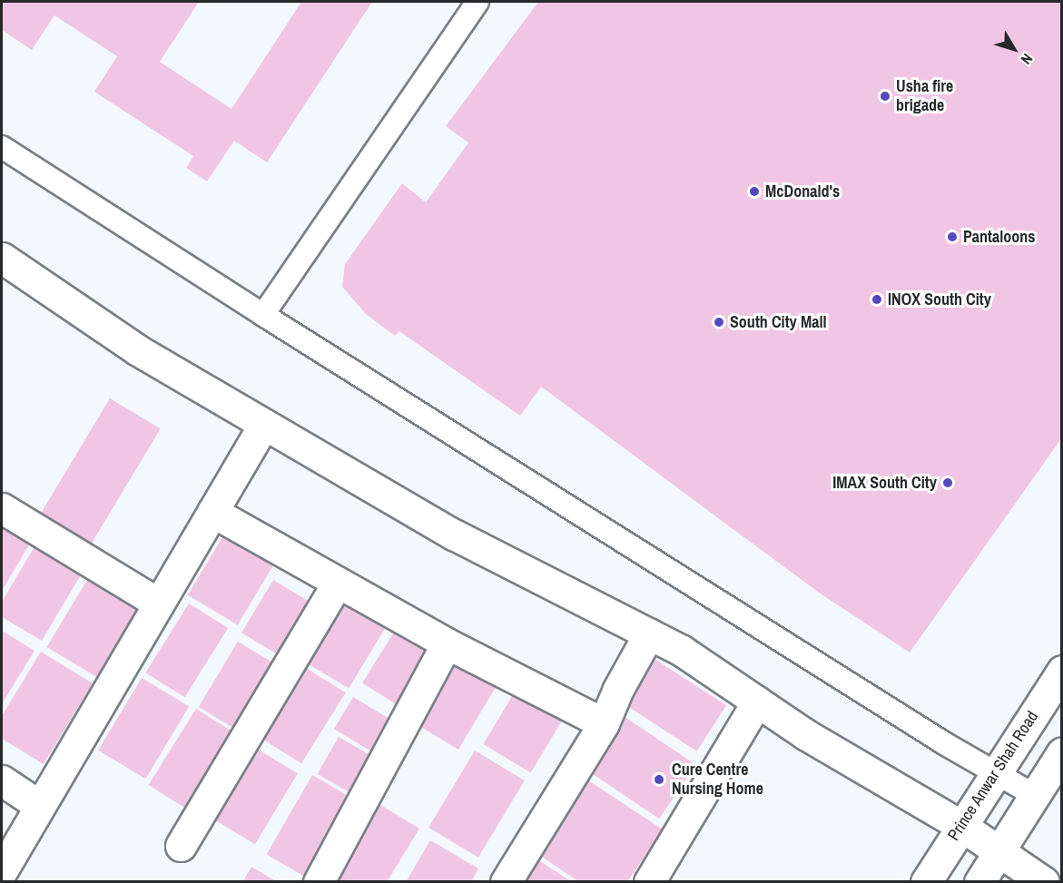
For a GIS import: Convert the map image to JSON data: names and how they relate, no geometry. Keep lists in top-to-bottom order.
{
  "streets": {
    "street": ["Prince Anwar Shah Road"]
  },
  "places": [
    "Usha fire brigade",
    "McDonald's",
    "Pantaloons",
    "INOX South City",
    "South City Mall",
    "IMAX South City",
    "Cure Centre Nursing Home"
  ],
  "north": "bottom right"
}
